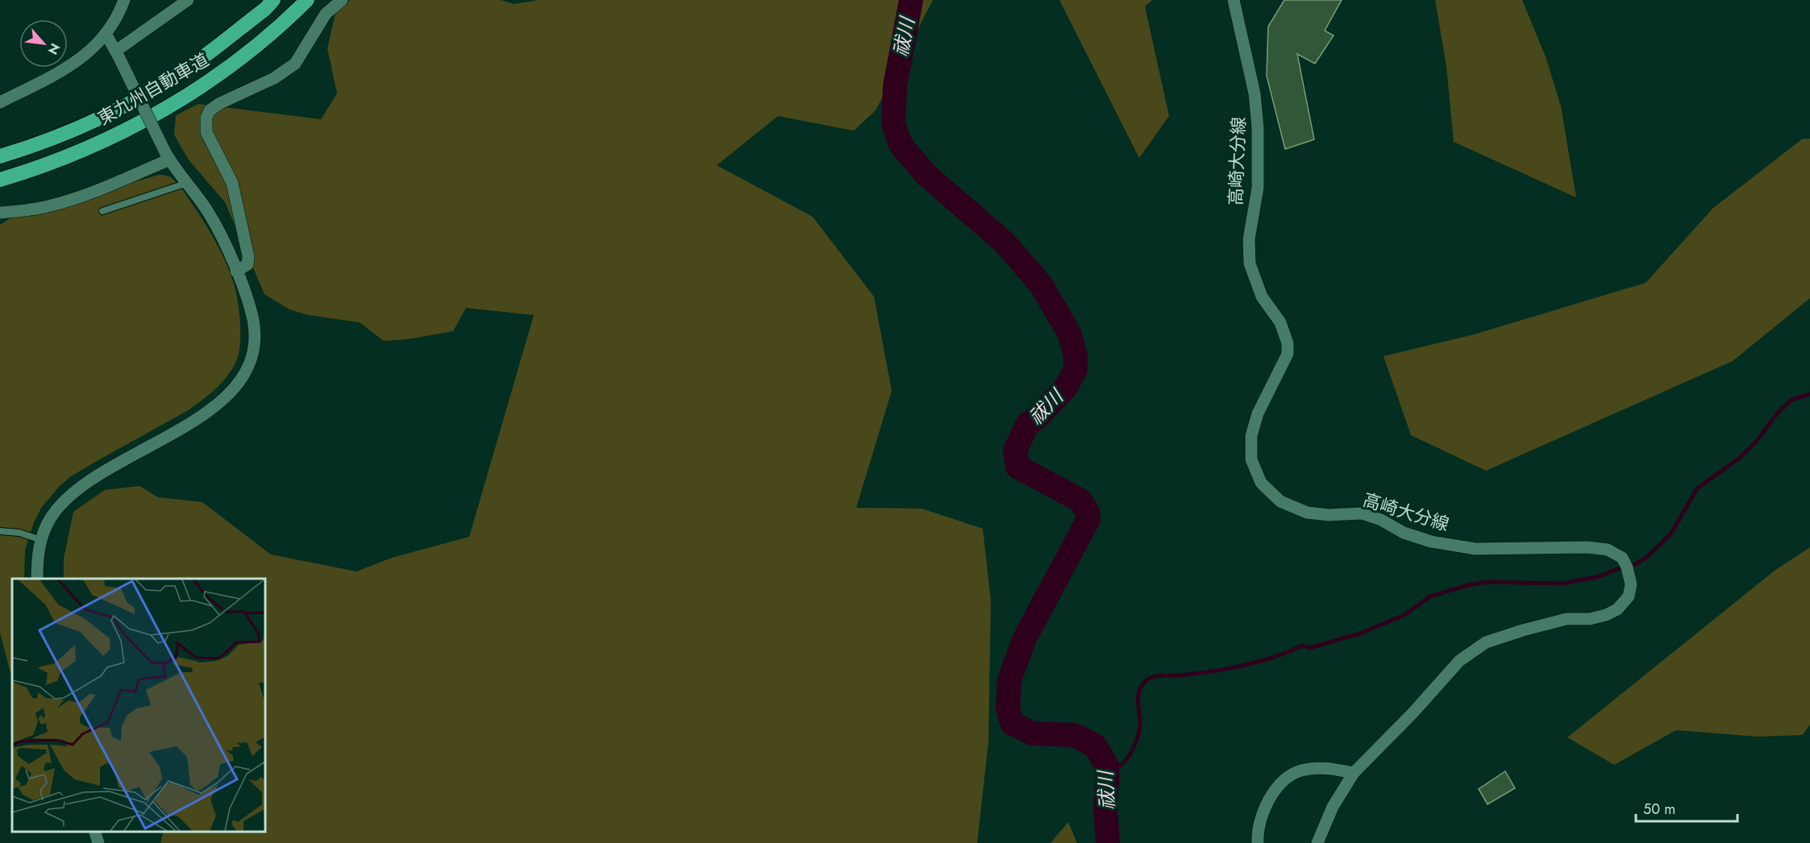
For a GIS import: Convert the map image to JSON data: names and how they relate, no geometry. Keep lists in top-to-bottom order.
{
  "streets": {
    "highway": ["東九州自動車道"],
    "street": ["高崎大分線"]
  },
  "water": ["祓川"],
  "scale_bar": "50 m",
  "north": "bottom right"
}
